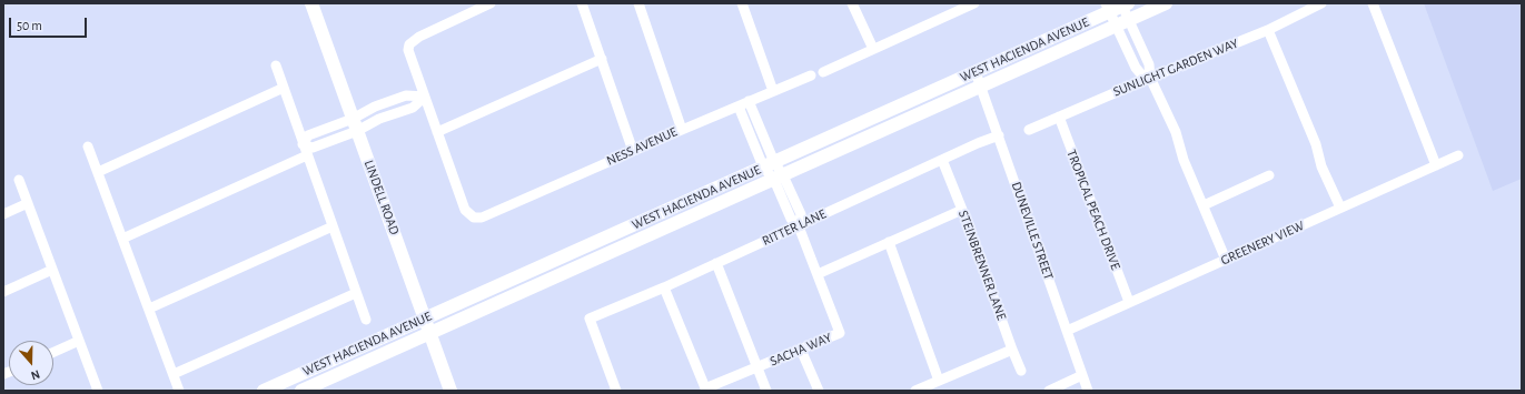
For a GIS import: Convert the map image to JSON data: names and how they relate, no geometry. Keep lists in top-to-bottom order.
{
  "streets": {
    "main road": ["WEST HACIENDA AVENUE", "LINDELL ROAD"],
    "street": [
      "SUNLIGHT GARDEN WAY",
      "NESS AVENUE",
      "TROPICAL PEACH DRIVE",
      "RITTER LANE",
      "DUNEVILLE STREET",
      "GREENERY VIEW",
      "STEINBRENNER LANE",
      "SACHA WAY"
    ]
  },
  "crossings": [
    ["WEST HACIENDA AVENUE", "LINDELL ROAD"],
    ["WEST HACIENDA AVENUE", "DUNEVILLE STREET"],
    ["WEST HACIENDA AVENUE", "SACHA WAY"],
    ["SUNLIGHT GARDEN WAY", "TROPICAL PEACH DRIVE"],
    ["NESS AVENUE", "SACHA WAY"],
    ["TROPICAL PEACH DRIVE", "GREENERY VIEW"],
    ["RITTER LANE", "DUNEVILLE STREET"],
    ["RITTER LANE", "STEINBRENNER LANE"],
    ["RITTER LANE", "SACHA WAY"],
    ["DUNEVILLE STREET", "GREENERY VIEW"]
  ],
  "scale_bar": "50 m",
  "north": "bottom"
}
